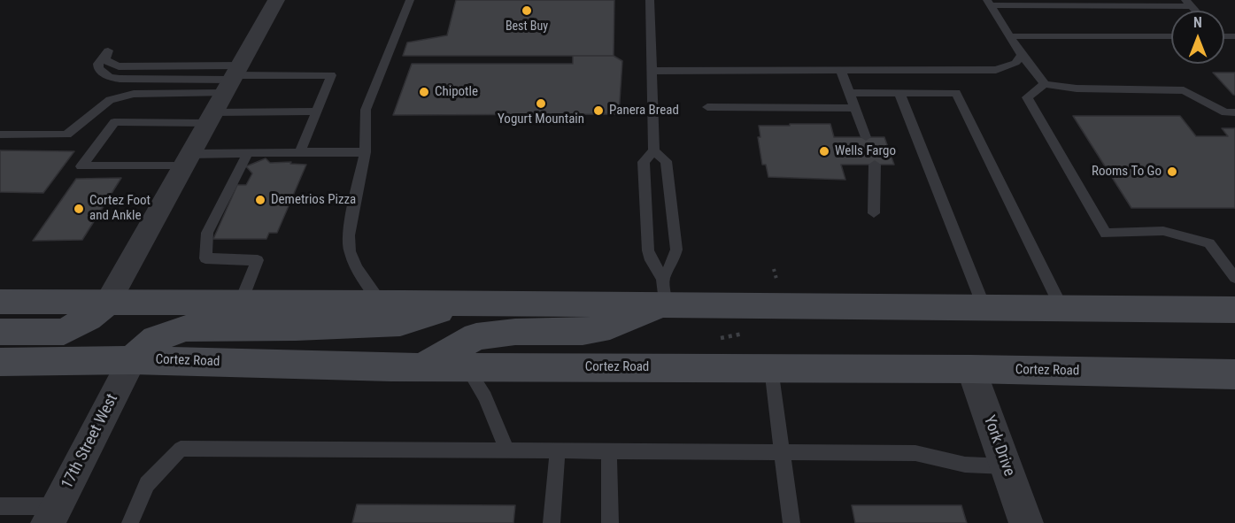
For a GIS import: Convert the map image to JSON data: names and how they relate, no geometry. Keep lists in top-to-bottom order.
{
  "streets": {
    "main road": ["Cortez Road"],
    "street": ["17th Street West", "York Drive"]
  },
  "crossings": [
    ["Cortez Road", "17th Street West"],
    ["Cortez Road", "York Drive"]
  ],
  "places": [
    "Best Buy",
    "Chipotle",
    "Yogurt Mountain",
    "Panera Bread",
    "Wells Fargo",
    "Rooms To Go",
    "Demetrios Pizza",
    "Cortez Foot and Ankle"
  ],
  "north": "top"
}
